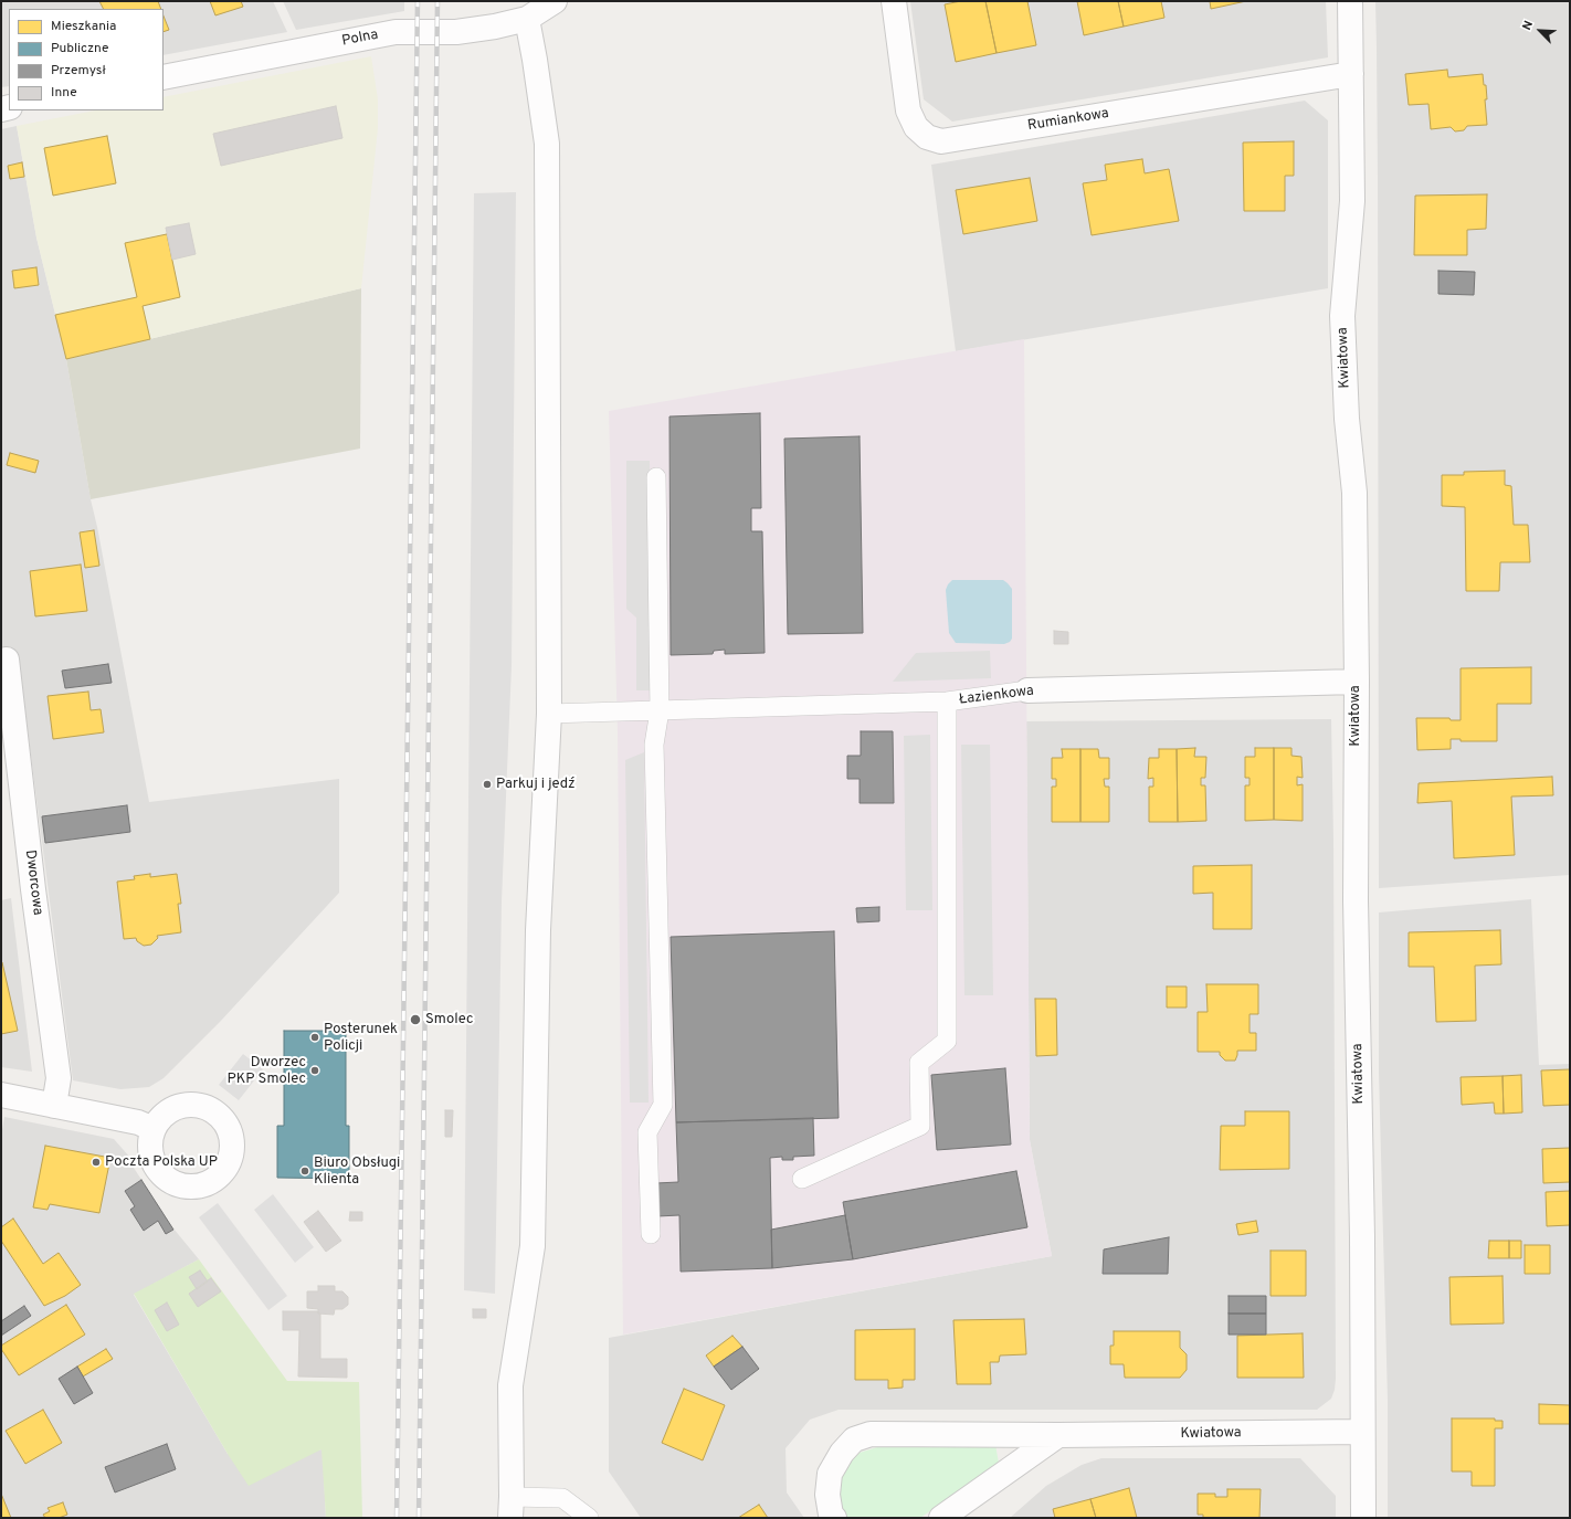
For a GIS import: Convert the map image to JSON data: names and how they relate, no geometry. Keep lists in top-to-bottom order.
{
  "streets": {
    "street": [
      "Polna",
      "Rumiankowa",
      "Kwiatowa",
      "Łazienkowa",
      "Dworcowa"
    ]
  },
  "crossings": [
    ["Rumiankowa", "Kwiatowa"],
    ["Kwiatowa", "Łazienkowa"]
  ],
  "places": [
    "Parkuj i jedź",
    "Smolec",
    "Posterunek Policji",
    "Dworzec PKP Smolec",
    "Poczta Polska UP",
    "Biuro Obsługi Klienta"
  ],
  "legend": [
    "Mieszkania",
    "Publiczne",
    "Przemysł",
    "Inne"
  ],
  "north": "top left"
}
